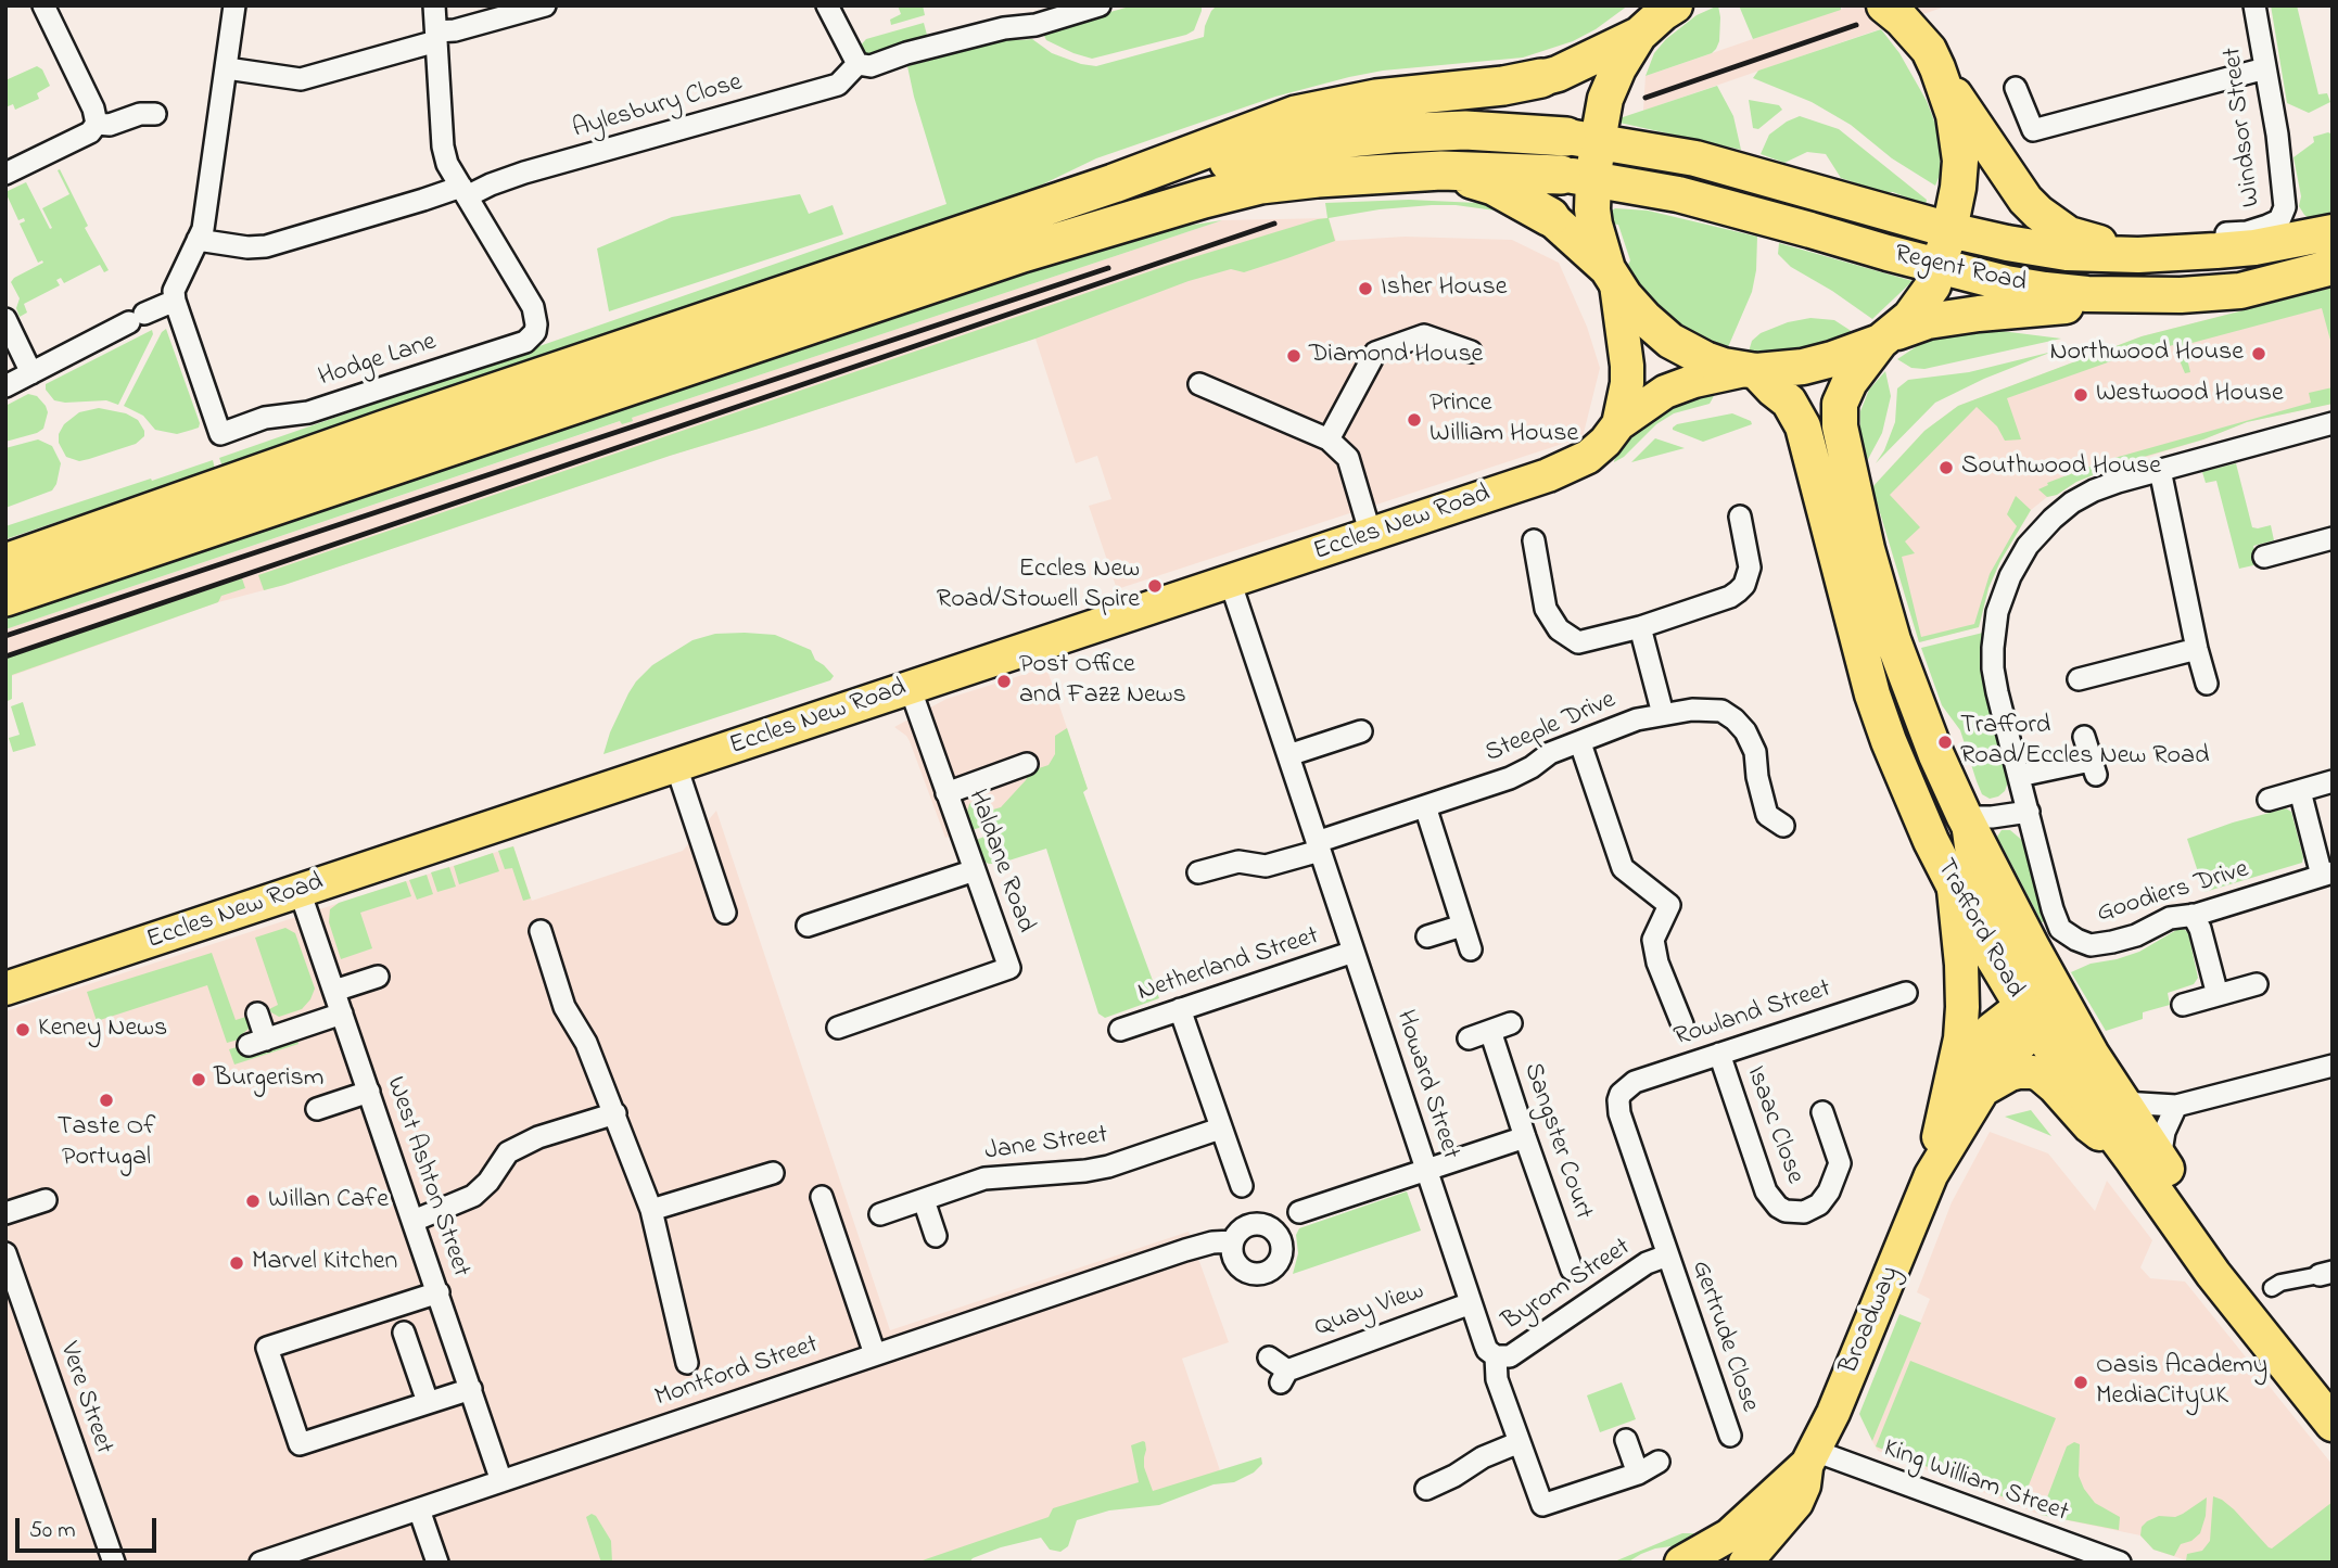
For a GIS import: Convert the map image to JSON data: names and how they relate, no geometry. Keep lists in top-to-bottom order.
{
  "streets": {
    "highway": ["Regent Road", "Trafford Road"],
    "main road": ["Eccles New Road", "Broadway"],
    "street": [
      "Aylesbury Close",
      "Windsor Street",
      "Hodge Lane",
      "Steeple Drive",
      "Haldane Road",
      "Goodiers Drive",
      "Netherland Street",
      "Rowland Street",
      "Howard Street",
      "Isaac Close",
      "Sangster Court",
      "Jane Street",
      "West Ashton Street",
      "Byrom Street",
      "Quay View",
      "Gertrude Close",
      "Montford Street",
      "Vere Street",
      "King William Street"
    ]
  },
  "crossings": [
    ["Aylesbury Close", "Hodge Lane"],
    ["Windsor Street", "Regent Road"],
    ["Eccles New Road", "Haldane Road"],
    ["Eccles New Road", "Trafford Road"],
    ["Eccles New Road", "Howard Street"],
    ["Eccles New Road", "West Ashton Street"],
    ["Steeple Drive", "Howard Street"],
    ["Trafford Road", "Broadway"],
    ["Netherland Street", "Howard Street"],
    ["Rowland Street", "Isaac Close"],
    ["Rowland Street", "Gertrude Close"],
    ["Howard Street", "Byrom Street"],
    ["Howard Street", "Quay View"],
    ["West Ashton Street", "Montford Street"],
    ["Byrom Street", "Gertrude Close"],
    ["Broadway", "King William Street"]
  ],
  "places": [
    "Isher House",
    "Northwood House",
    "Diamond House",
    "Westwood House",
    "Prince William House",
    "Southwood House",
    "Eccles New Road/Stowell Spire",
    "Post Office and Fazz News",
    "Trafford Road/Eccles New Road",
    "Keney News",
    "Burgerism",
    "Taste Of Portugal",
    "Willan Cafe",
    "Marvel Kitchen",
    "Oasis Academy MediaCityUK"
  ],
  "scale_bar": "50 m"
}
